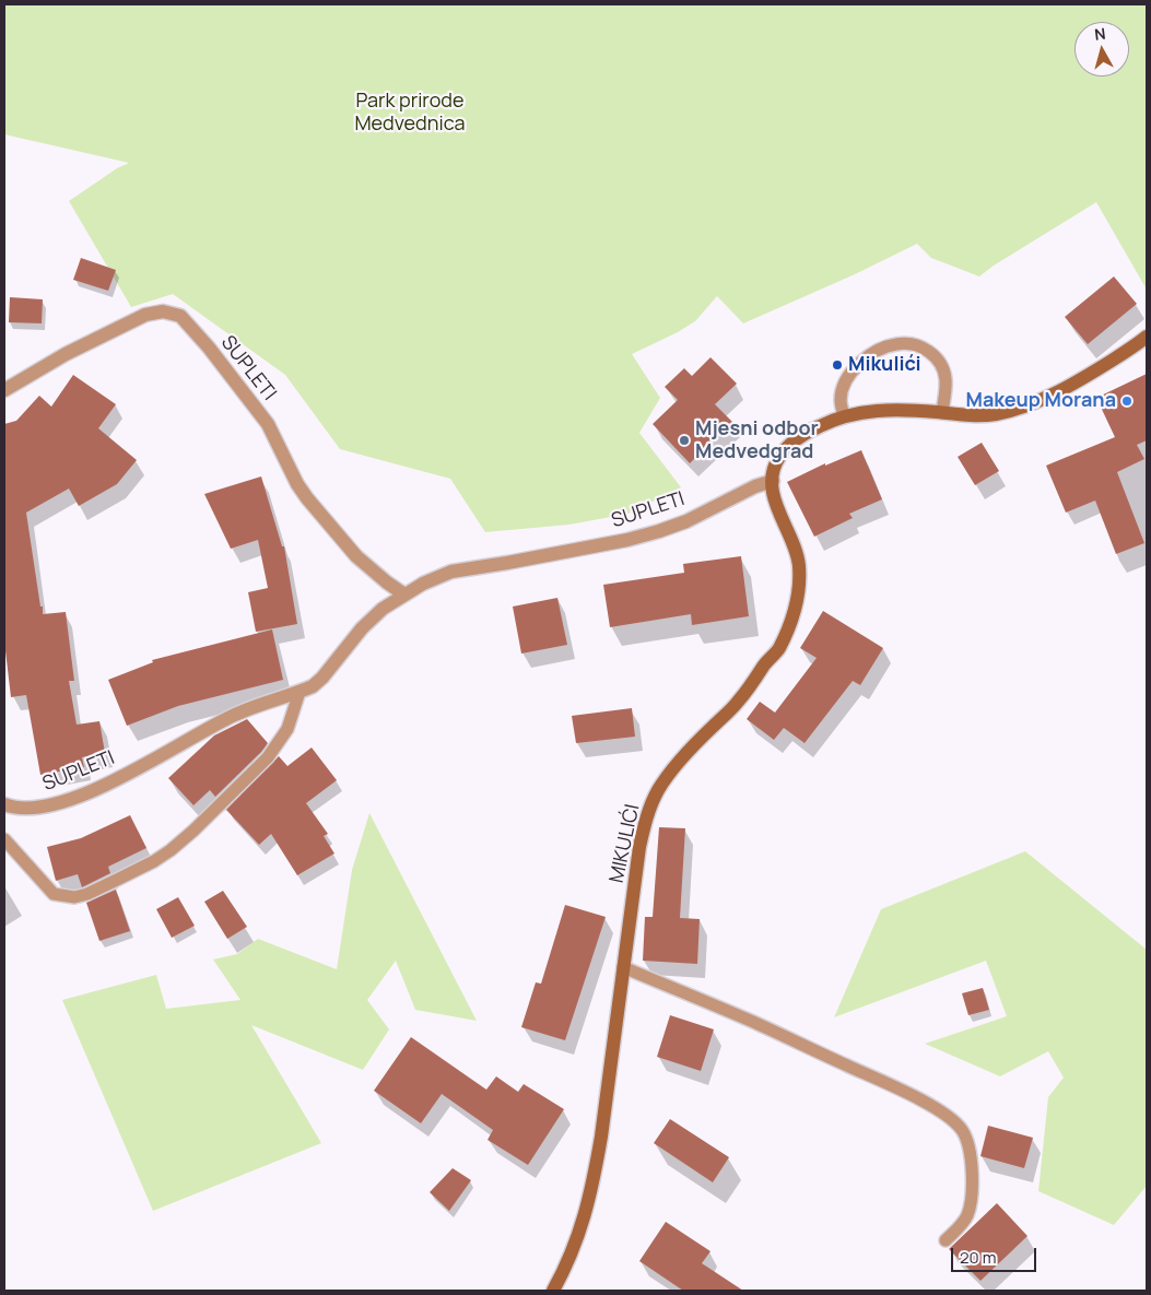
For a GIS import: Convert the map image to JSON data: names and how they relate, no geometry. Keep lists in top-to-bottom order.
{
  "streets": {
    "street": ["SUPLETI", "MIKULIĆI"]
  },
  "crossings": [
    ["SUPLETI", "MIKULIĆI"]
  ],
  "parks": ["Park prirode Medvednica"],
  "places": ["Mikulići", "Makeup Morana", "Mjesni odbor Medvedgrad"],
  "scale_bar": "20 m",
  "north": "top"
}
